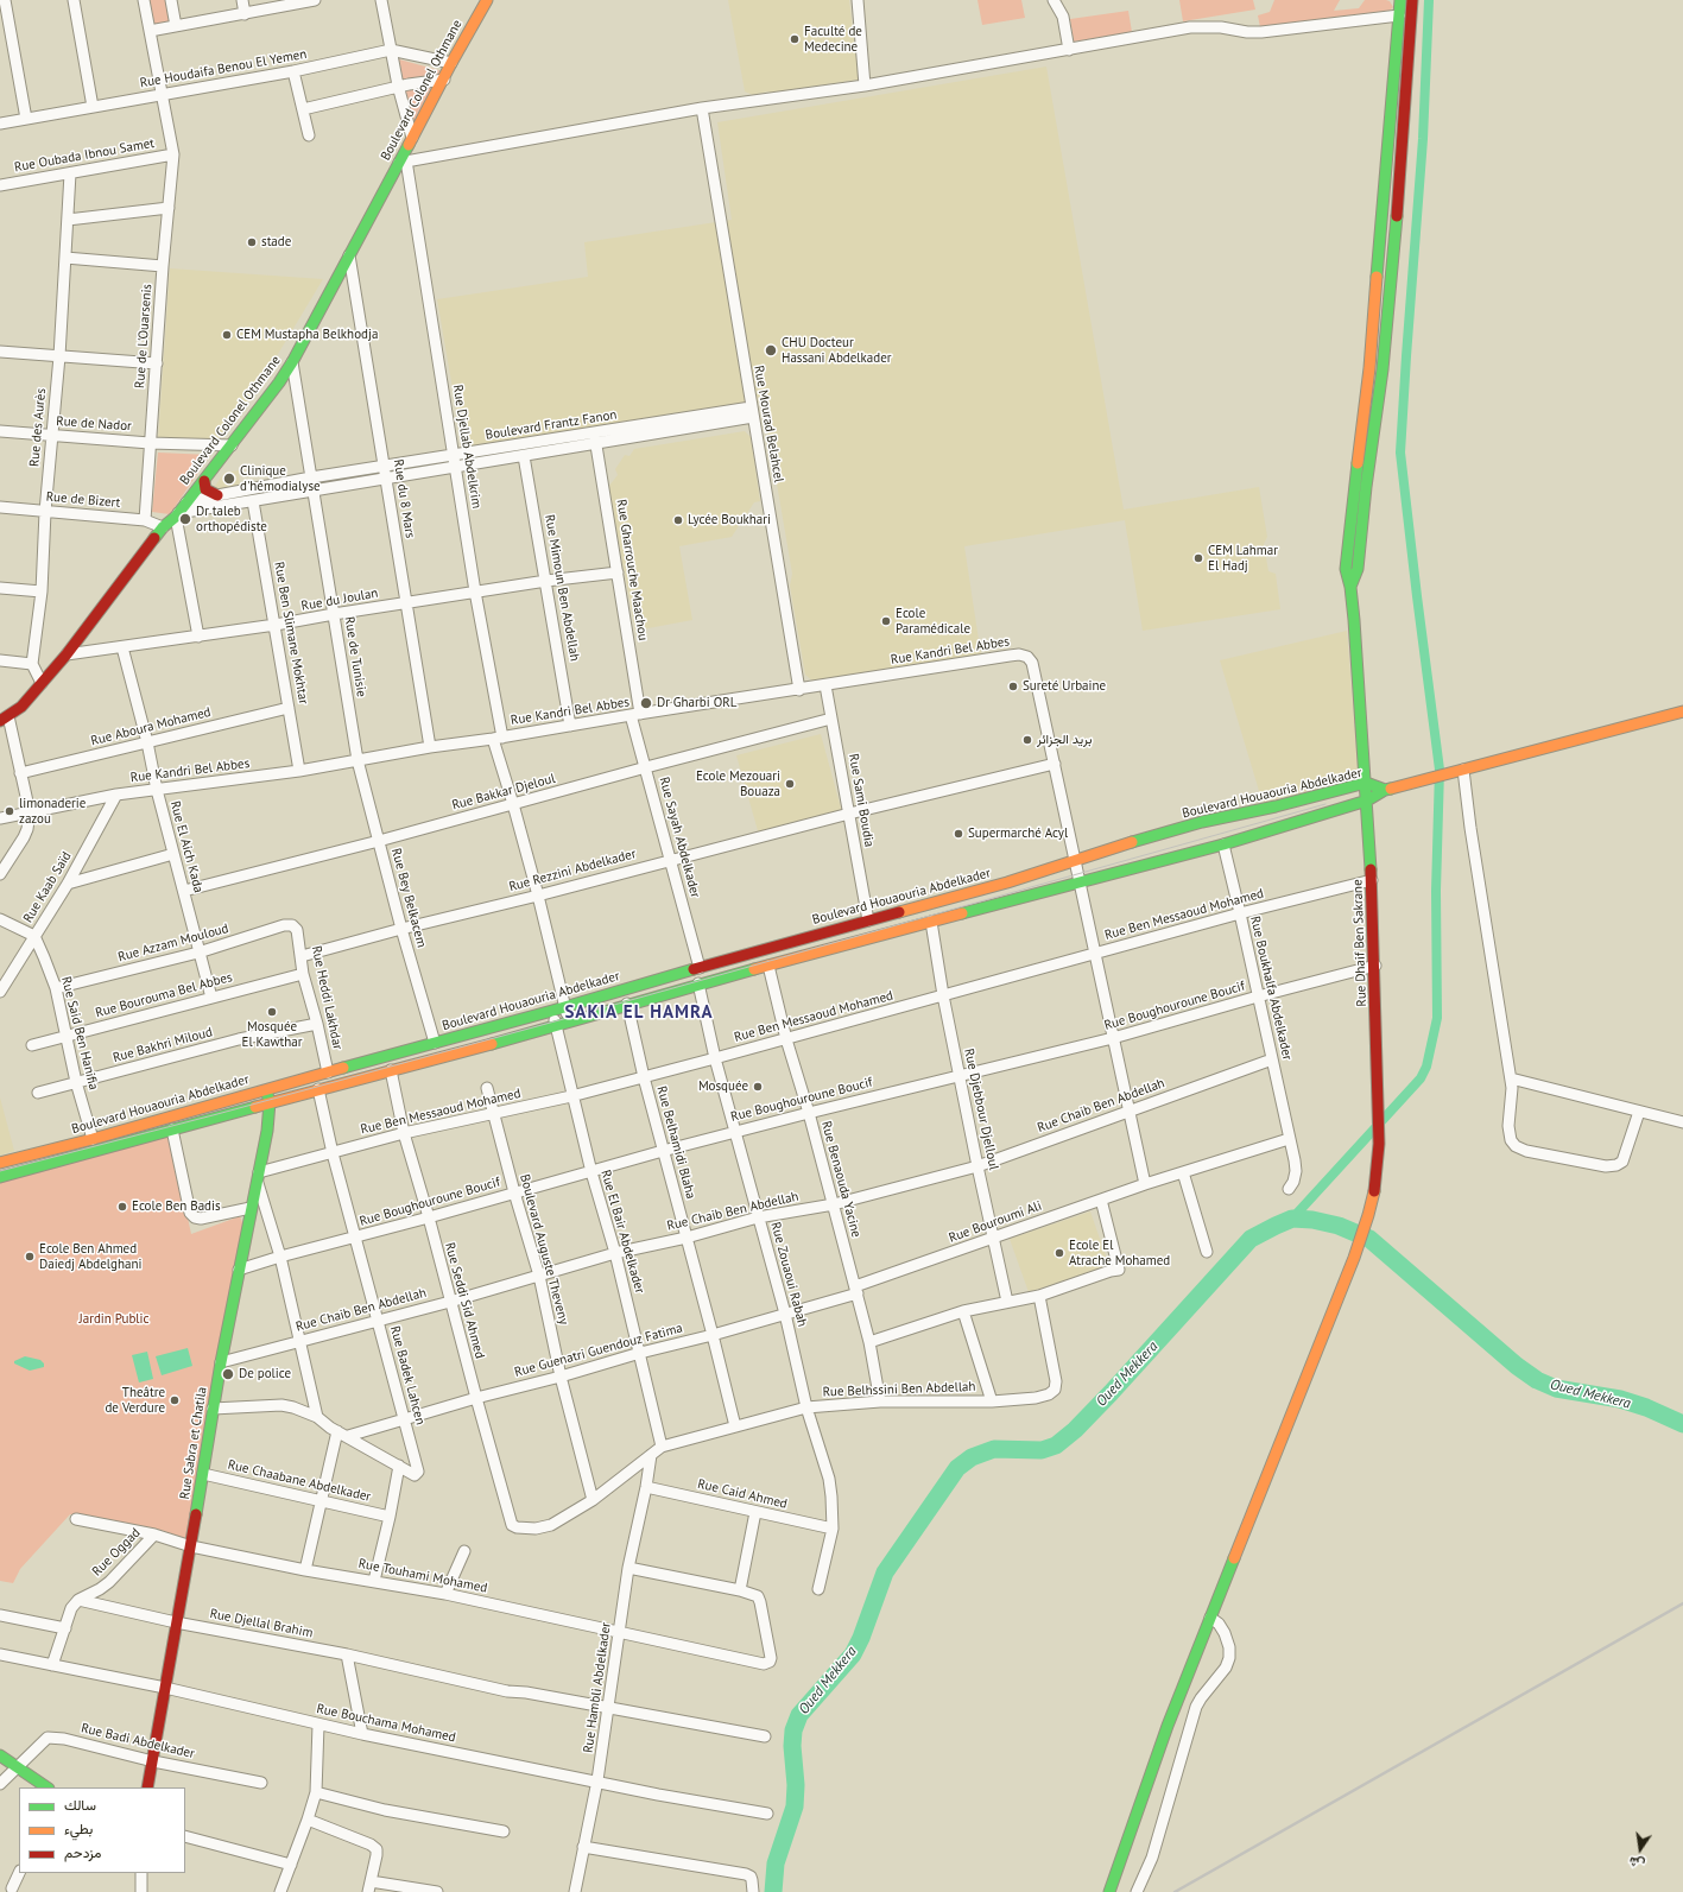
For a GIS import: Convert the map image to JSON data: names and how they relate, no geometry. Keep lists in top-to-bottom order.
{
  "streets": {
    "main road": [
      "Boulevard Colonel Othmane",
      "Boulevard Houaouria Abdelkader",
      "Rue Dhaif Ben Sakrane",
      "Rue Sabra et Chatila"
    ],
    "street": [
      "Rue Houdaifa Benou El Yemen",
      "Rue Oubada Ibnou Samet",
      "Rue de L'Ouarsenis",
      "Rue de Nador",
      "Rue Mourad Belahcel",
      "Boulevard Frantz Fanon",
      "Rue des Aurès",
      "Rue Djellab Abdelkrim",
      "Rue du 8 Mars",
      "Rue de Bizert",
      "Rue Gharrouche Maachou",
      "Rue Mimoun Ben Abdellah",
      "Rue du Joulan",
      "Rue Ben Slimane Mokhtar",
      "Rue Kandri Bel Abbes",
      "Rue de Tunisie",
      "Rue Aboura Mohamed",
      "Rue Bakkar Djeloul",
      "Rue Sami Boudia",
      "Rue Sayah Abdelkader",
      "Rue El Aich Kada",
      "Rue Rezzini Abdelkader",
      "Rue Kaab Saïd",
      "Rue Bey Belkacem",
      "Rue Ben Messaoud Mohamed",
      "Rue Azzam Mouloud",
      "Rue Boukhalfa Abdelkader",
      "Rue Bourouma Bel Abbes",
      "Rue Heddi Lakhdar",
      "Rue Boughouroune Boucif",
      "Rue Said Ben Hanifia",
      "Rue Bakhri Miloud",
      "Rue Chaib Ben Abdellah",
      "Rue Djebbour Djelloul",
      "Rue Belhamidi Blaha",
      "Rue Benaouda Yacine",
      "Rue Bouroumi Ali",
      "Rue El Bair Abdelkader",
      "Boulevard Auguste Theveny",
      "Rue Zouaoui Rabah",
      "Rue Seddi Sid Ahmed",
      "Rue Guenatri Guendouz Fatima",
      "Rue Badek Lahcen",
      "Rue Belhssini Ben Abdellah",
      "Rue Chaabane Abdelkader",
      "Rue Caid Ahmed",
      "Rue Oggad",
      "Rue Touhami Mohamed",
      "Rue Djellal Brahim",
      "Rue Hambli Abdelkader",
      "Rue Bouchama Mohamed",
      "Rue Badi Abdelkader"
    ]
  },
  "crossings": [
    ["Rue Houdaifa Benou El Yemen", "Boulevard Colonel Othmane"],
    ["Rue Houdaifa Benou El Yemen", "Rue de L'Ouarsenis"],
    ["Boulevard Colonel Othmane", "Rue de Nador"],
    ["Boulevard Colonel Othmane", "Boulevard Frantz Fanon"],
    ["Boulevard Colonel Othmane", "Rue Djellab Abdelkrim"],
    ["Boulevard Colonel Othmane", "Rue du 8 Mars"],
    ["Boulevard Colonel Othmane", "Rue de Bizert"],
    ["Boulevard Colonel Othmane", "Rue du Joulan"],
    ["Boulevard Colonel Othmane", "Rue de Tunisie"],
    ["Rue Oubada Ibnou Samet", "Rue de L'Ouarsenis"],
    ["Rue Oubada Ibnou Samet", "Rue des Aurès"],
    ["Rue de L'Ouarsenis", "Rue de Nador"],
    ["Rue de L'Ouarsenis", "Rue de Bizert"],
    ["Rue de Nador", "Rue des Aurès"],
    ["Rue Mourad Belahcel", "Boulevard Frantz Fanon"],
    ["Rue Mourad Belahcel", "Rue Kandri Bel Abbes"],
    ["Boulevard Frantz Fanon", "Rue Djellab Abdelkrim"],
    ["Boulevard Frantz Fanon", "Rue du 8 Mars"],
    ["Boulevard Frantz Fanon", "Rue Gharrouche Maachou"],
    ["Boulevard Frantz Fanon", "Rue de Tunisie"],
    ["Rue des Aurès", "Rue de Bizert"],
    ["Rue Djellab Abdelkrim", "Rue du Joulan"],
    ["Rue Djellab Abdelkrim", "Rue Kandri Bel Abbes"],
    ["Rue Djellab Abdelkrim", "Rue Bakkar Djeloul"],
    ["Rue Djellab Abdelkrim", "Boulevard Houaouria Abdelkader"],
    ["Rue Djellab Abdelkrim", "Rue Rezzini Abdelkader"],
    ["Rue du 8 Mars", "Rue du Joulan"],
    ["Rue du 8 Mars", "Rue Kandri Bel Abbes"],
    ["Rue Gharrouche Maachou", "Rue du Joulan"],
    ["Rue Gharrouche Maachou", "Rue Kandri Bel Abbes"],
    ["Rue Gharrouche Maachou", "Rue Sayah Abdelkader"],
    ["Rue Mimoun Ben Abdellah", "Rue du Joulan"],
    ["Rue Mimoun Ben Abdellah", "Rue Kandri Bel Abbes"],
    ["Rue du Joulan", "Rue Ben Slimane Mokhtar"],
    ["Rue du Joulan", "Rue de Tunisie"],
    ["Rue du Joulan", "Rue El Aich Kada"],
    ["Rue Ben Slimane Mokhtar", "Rue Kandri Bel Abbes"],
    ["Rue Ben Slimane Mokhtar", "Rue Aboura Mohamed"],
    ["Rue Kandri Bel Abbes", "Rue de Tunisie"],
    ["Rue Kandri Bel Abbes", "Boulevard Houaouria Abdelkader"],
    ["Rue Kandri Bel Abbes", "Rue Sami Boudia"],
    ["Rue Kandri Bel Abbes", "Rue Sayah Abdelkader"],
    ["Rue Kandri Bel Abbes", "Rue El Aich Kada"],
    ["Rue Kandri Bel Abbes", "Rue Rezzini Abdelkader"],
    ["Rue Kandri Bel Abbes", "Rue Kaab Saïd"],
    ["Rue Kandri Bel Abbes", "Rue Bey Belkacem"],
    ["Rue de Tunisie", "Rue Bey Belkacem"],
    ["Rue Aboura Mohamed", "Rue El Aich Kada"],
    ["Rue Bakkar Djeloul", "Rue Sami Boudia"],
    ["Rue Bakkar Djeloul", "Rue Sayah Abdelkader"],
    ["Rue Bakkar Djeloul", "Rue El Aich Kada"],
    ["Rue Bakkar Djeloul", "Rue Bey Belkacem"],
    ["Boulevard Houaouria Abdelkader", "Rue Sami Boudia"],
    ["Boulevard Houaouria Abdelkader", "Rue Sayah Abdelkader"],
    ["Boulevard Houaouria Abdelkader", "Rue Bey Belkacem"],
    ["Boulevard Houaouria Abdelkader", "Rue Dhaif Ben Sakrane"],
    ["Boulevard Houaouria Abdelkader", "Rue Boukhalfa Abdelkader"],
    ["Boulevard Houaouria Abdelkader", "Rue Heddi Lakhdar"],
    ["Boulevard Houaouria Abdelkader", "Rue Said Ben Hanifia"],
    ["Boulevard Houaouria Abdelkader", "Rue Djebbour Djelloul"],
    ["Boulevard Houaouria Abdelkader", "Rue Belhamidi Blaha"],
    ["Boulevard Houaouria Abdelkader", "Rue Benaouda Yacine"],
    ["Boulevard Houaouria Abdelkader", "Rue El Bair Abdelkader"],
    ["Boulevard Houaouria Abdelkader", "Rue Zouaoui Rabah"],
    ["Boulevard Houaouria Abdelkader", "Rue Seddi Sid Ahmed"],
    ["Boulevard Houaouria Abdelkader", "Rue Badek Lahcen"],
    ["Boulevard Houaouria Abdelkader", "Rue Sabra et Chatila"],
    ["Rue Sami Boudia", "Rue Rezzini Abdelkader"],
    ["Rue Sayah Abdelkader", "Rue Rezzini Abdelkader"],
    ["Rue El Aich Kada", "Rue Azzam Mouloud"],
    ["Rue El Aich Kada", "Rue Bourouma Bel Abbes"],
    ["Rue Rezzini Abdelkader", "Rue Bey Belkacem"],
    ["Rue Rezzini Abdelkader", "Rue Heddi Lakhdar"],
    ["Rue Kaab Saïd", "Rue Said Ben Hanifia"],
    ["Rue Ben Messaoud Mohamed", "Rue Dhaif Ben Sakrane"],
    ["Rue Ben Messaoud Mohamed", "Rue Boukhalfa Abdelkader"],
    ["Rue Ben Messaoud Mohamed", "Rue Djebbour Djelloul"],
    ["Rue Ben Messaoud Mohamed", "Rue Belhamidi Blaha"],
    ["Rue Ben Messaoud Mohamed", "Rue Benaouda Yacine"],
    ["Rue Ben Messaoud Mohamed", "Rue El Bair Abdelkader"],
    ["Rue Ben Messaoud Mohamed", "Boulevard Auguste Theveny"],
    ["Rue Ben Messaoud Mohamed", "Rue Zouaoui Rabah"],
    ["Rue Ben Messaoud Mohamed", "Rue Seddi Sid Ahmed"],
    ["Rue Ben Messaoud Mohamed", "Rue Badek Lahcen"],
    ["Rue Ben Messaoud Mohamed", "Rue Sabra et Chatila"],
    ["Rue Azzam Mouloud", "Rue Heddi Lakhdar"],
    ["Rue Azzam Mouloud", "Rue Said Ben Hanifia"],
    ["Rue Dhaif Ben Sakrane", "Rue Boughouroune Boucif"],
    ["Rue Boukhalfa Abdelkader", "Rue Boughouroune Boucif"],
    ["Rue Boukhalfa Abdelkader", "Rue Chaib Ben Abdellah"],
    ["Rue Boukhalfa Abdelkader", "Rue Bouroumi Ali"],
    ["Rue Bourouma Bel Abbes", "Rue Heddi Lakhdar"],
    ["Rue Bourouma Bel Abbes", "Rue Said Ben Hanifia"],
    ["Rue Heddi Lakhdar", "Rue Bakhri Miloud"],
    ["Rue Boughouroune Boucif", "Rue Djebbour Djelloul"],
    ["Rue Boughouroune Boucif", "Rue Belhamidi Blaha"],
    ["Rue Boughouroune Boucif", "Rue Benaouda Yacine"],
    ["Rue Boughouroune Boucif", "Rue El Bair Abdelkader"],
    ["Rue Boughouroune Boucif", "Boulevard Auguste Theveny"],
    ["Rue Boughouroune Boucif", "Rue Zouaoui Rabah"],
    ["Rue Boughouroune Boucif", "Rue Seddi Sid Ahmed"],
    ["Rue Boughouroune Boucif", "Rue Badek Lahcen"],
    ["Rue Boughouroune Boucif", "Rue Sabra et Chatila"],
    ["Rue Said Ben Hanifia", "Rue Bakhri Miloud"],
    ["Rue Chaib Ben Abdellah", "Rue Djebbour Djelloul"],
    ["Rue Chaib Ben Abdellah", "Rue Belhamidi Blaha"],
    ["Rue Chaib Ben Abdellah", "Rue Benaouda Yacine"],
    ["Rue Chaib Ben Abdellah", "Rue El Bair Abdelkader"],
    ["Rue Chaib Ben Abdellah", "Boulevard Auguste Theveny"],
    ["Rue Chaib Ben Abdellah", "Rue Zouaoui Rabah"],
    ["Rue Chaib Ben Abdellah", "Rue Seddi Sid Ahmed"],
    ["Rue Chaib Ben Abdellah", "Rue Badek Lahcen"],
    ["Rue Chaib Ben Abdellah", "Rue Sabra et Chatila"],
    ["Rue Djebbour Djelloul", "Rue Bouroumi Ali"],
    ["Rue Belhamidi Blaha", "Rue Guenatri Guendouz Fatima"],
    ["Rue Belhamidi Blaha", "Rue Belhssini Ben Abdellah"],
    ["Rue Benaouda Yacine", "Rue Bouroumi Ali"],
    ["Rue Benaouda Yacine", "Rue Guenatri Guendouz Fatima"],
    ["Rue Benaouda Yacine", "Rue Belhssini Ben Abdellah"],
    ["Rue Bouroumi Ali", "Rue Guenatri Guendouz Fatima"],
    ["Rue El Bair Abdelkader", "Rue Guenatri Guendouz Fatima"],
    ["Rue El Bair Abdelkader", "Rue Belhssini Ben Abdellah"],
    ["Boulevard Auguste Theveny", "Rue Guenatri Guendouz Fatima"],
    ["Boulevard Auguste Theveny", "Rue Belhssini Ben Abdellah"],
    ["Rue Zouaoui Rabah", "Rue Guenatri Guendouz Fatima"],
    ["Rue Zouaoui Rabah", "Rue Belhssini Ben Abdellah"],
    ["Rue Zouaoui Rabah", "Rue Caid Ahmed"],
    ["Rue Seddi Sid Ahmed", "Rue Guenatri Guendouz Fatima"],
    ["Rue Seddi Sid Ahmed", "Rue Belhssini Ben Abdellah"],
    ["Rue Guenatri Guendouz Fatima", "Rue Badek Lahcen"],
    ["Rue Belhssini Ben Abdellah", "Rue Hambli Abdelkader"],
    ["Rue Sabra et Chatila", "Rue Chaabane Abdelkader"],
    ["Rue Sabra et Chatila", "Rue Touhami Mohamed"],
    ["Rue Sabra et Chatila", "Rue Djellal Brahim"],
    ["Rue Sabra et Chatila", "Rue Bouchama Mohamed"],
    ["Rue Sabra et Chatila", "Rue Badi Abdelkader"],
    ["Rue Caid Ahmed", "Rue Hambli Abdelkader"],
    ["Rue Oggad", "Rue Touhami Mohamed"],
    ["Rue Oggad", "Rue Djellal Brahim"],
    ["Rue Touhami Mohamed", "Rue Hambli Abdelkader"],
    ["Rue Djellal Brahim", "Rue Hambli Abdelkader"],
    ["Rue Hambli Abdelkader", "Rue Bouchama Mohamed"]
  ],
  "districts": ["SAKIA EL HAMRA"],
  "water": ["Oued Mekkera"],
  "parks": ["Jardin Public"],
  "places": [
    "Faculté de Medecine",
    "stade",
    "CEM Mustapha Belkhodja",
    "CHU Docteur Hassani Abdelkader",
    "Clinique d'hémodialyse",
    "Dr taleb orthopédiste",
    "Lycée Boukhari",
    "CEM Lahmar El Hadj",
    "Ecole Paramédicale",
    "Sureté Urbaine",
    "Dr Gharbi ORL",
    "بريد الجزائر",
    "Ecole Mezouari Bouaza",
    "limonaderie zazou",
    "Supermarché Acyl",
    "Mosquée El Kawthar",
    "Mosquée",
    "Ecole Ben Badis",
    "Ecole El Atrache Mohamed",
    "Ecole Ben Ahmed Daiedj Abdelghani",
    "De police",
    "Theâtre de Verdure"
  ],
  "legend": ["سالك", "بطيء", "مزدحم"],
  "north": "bottom"
}
